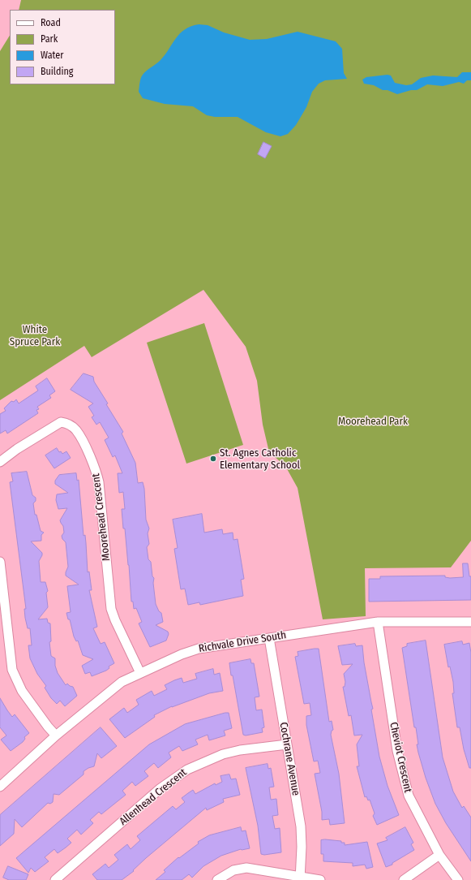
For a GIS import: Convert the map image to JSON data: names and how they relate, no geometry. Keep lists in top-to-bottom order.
{
  "streets": {
    "street": [
      "Moorehead Crescent",
      "Richvale Drive South",
      "Cheviot Crescent",
      "Cochrane Avenue",
      "Allenhead Crescent"
    ]
  },
  "crossings": [
    ["Moorehead Crescent", "Richvale Drive South"],
    ["Richvale Drive South", "Cheviot Crescent"],
    ["Richvale Drive South", "Cochrane Avenue"],
    ["Cochrane Avenue", "Allenhead Crescent"]
  ],
  "parks": ["White Spruce Park", "Moorehead Park"],
  "places": ["St. Agnes Catholic Elementary School"],
  "legend": [
    "Road",
    "Park",
    "Water",
    "Building"
  ]
}
